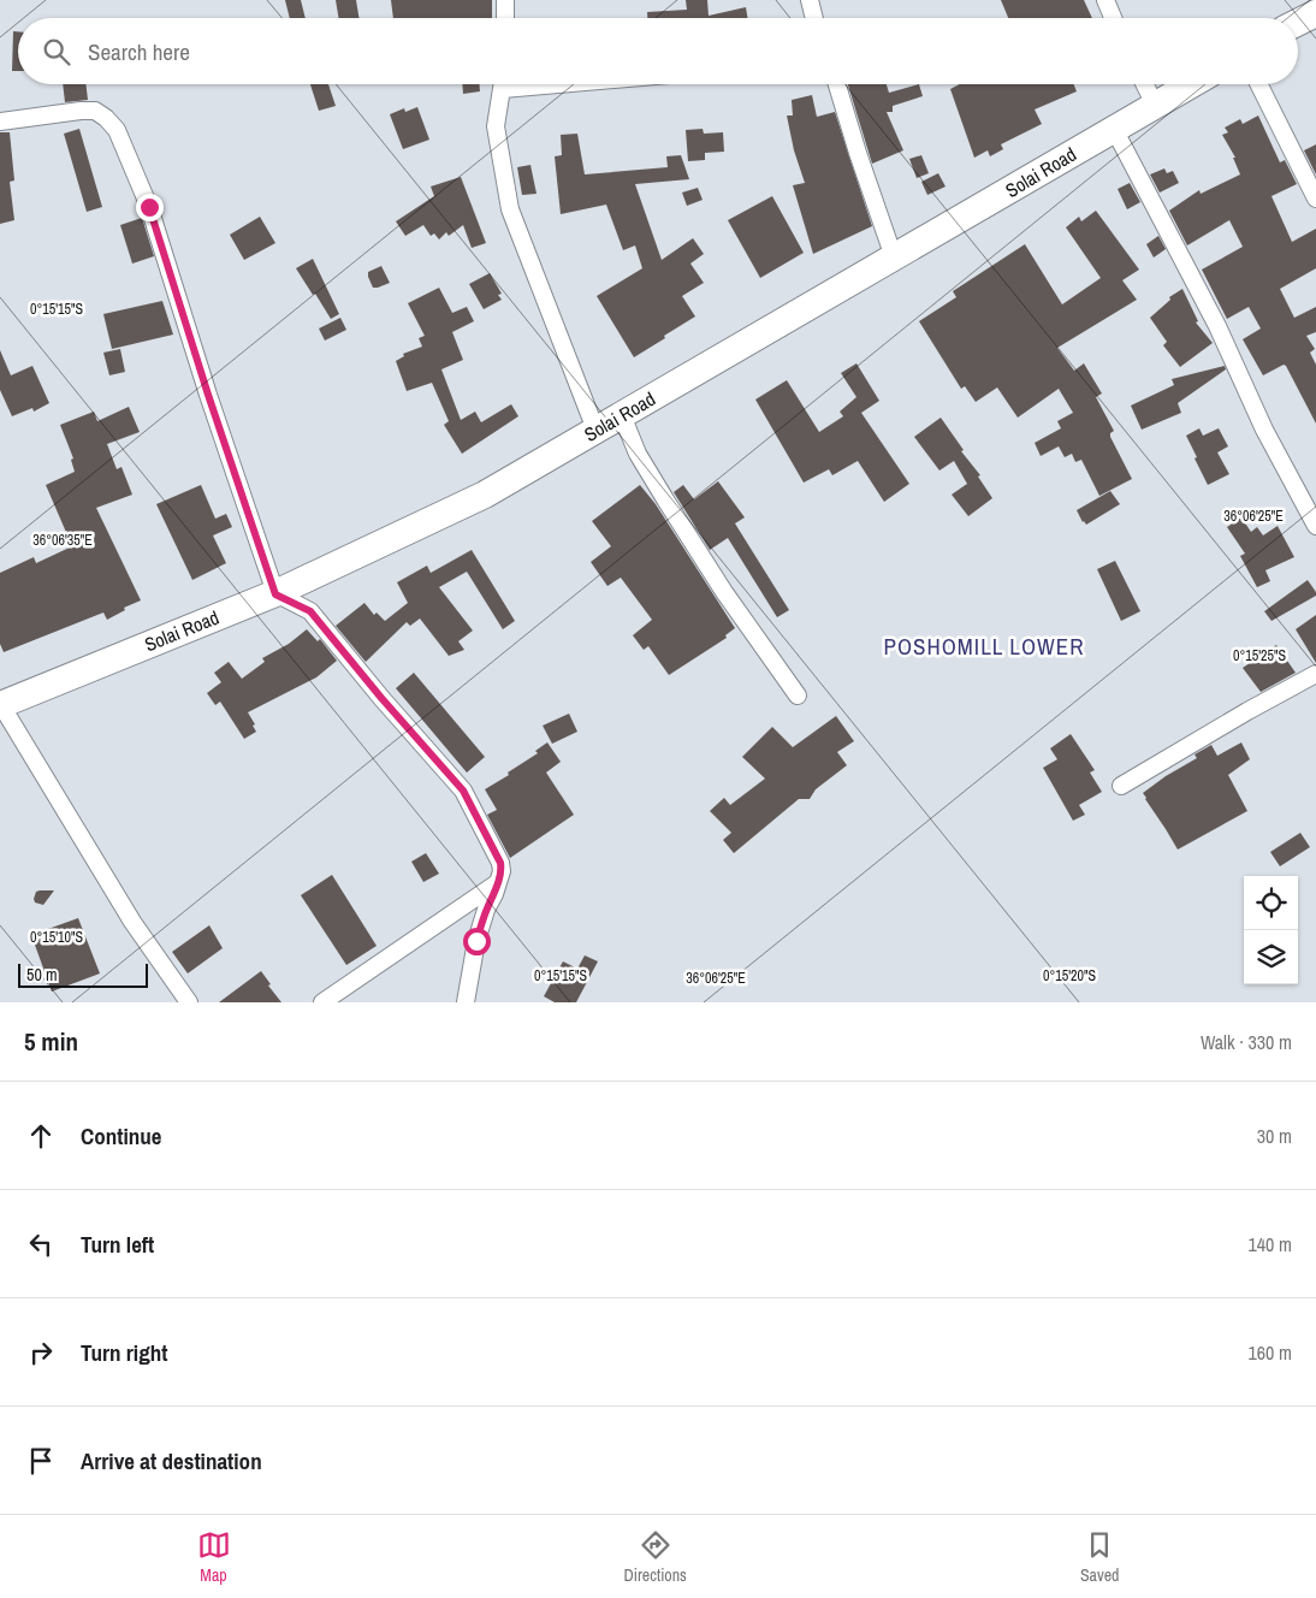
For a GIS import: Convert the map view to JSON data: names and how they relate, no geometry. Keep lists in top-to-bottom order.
{
  "streets": {
    "highway": ["Solai Road"]
  },
  "districts": ["POSHOMILL LOWER"],
  "scale_bar": "50 m",
  "page": {
    "search": "Search here",
    "scale": "50 m",
    "heading": ["5 min", "Walk · 330 m"],
    "list": [
      ["Continue", "30 m"],
      ["Turn left", "140 m"],
      ["Turn right", "160 m"],
      "Arrive at destination"
    ],
    "nav": ["Map", "Directions", "Saved"]
  },
  "coordinates": [
    "0°15'15\"S",
    "36°06'25\"E",
    "36°06'35\"E",
    "0°15'25\"S",
    "0°15'10\"S",
    "0°15'20\"S"
  ]
}
